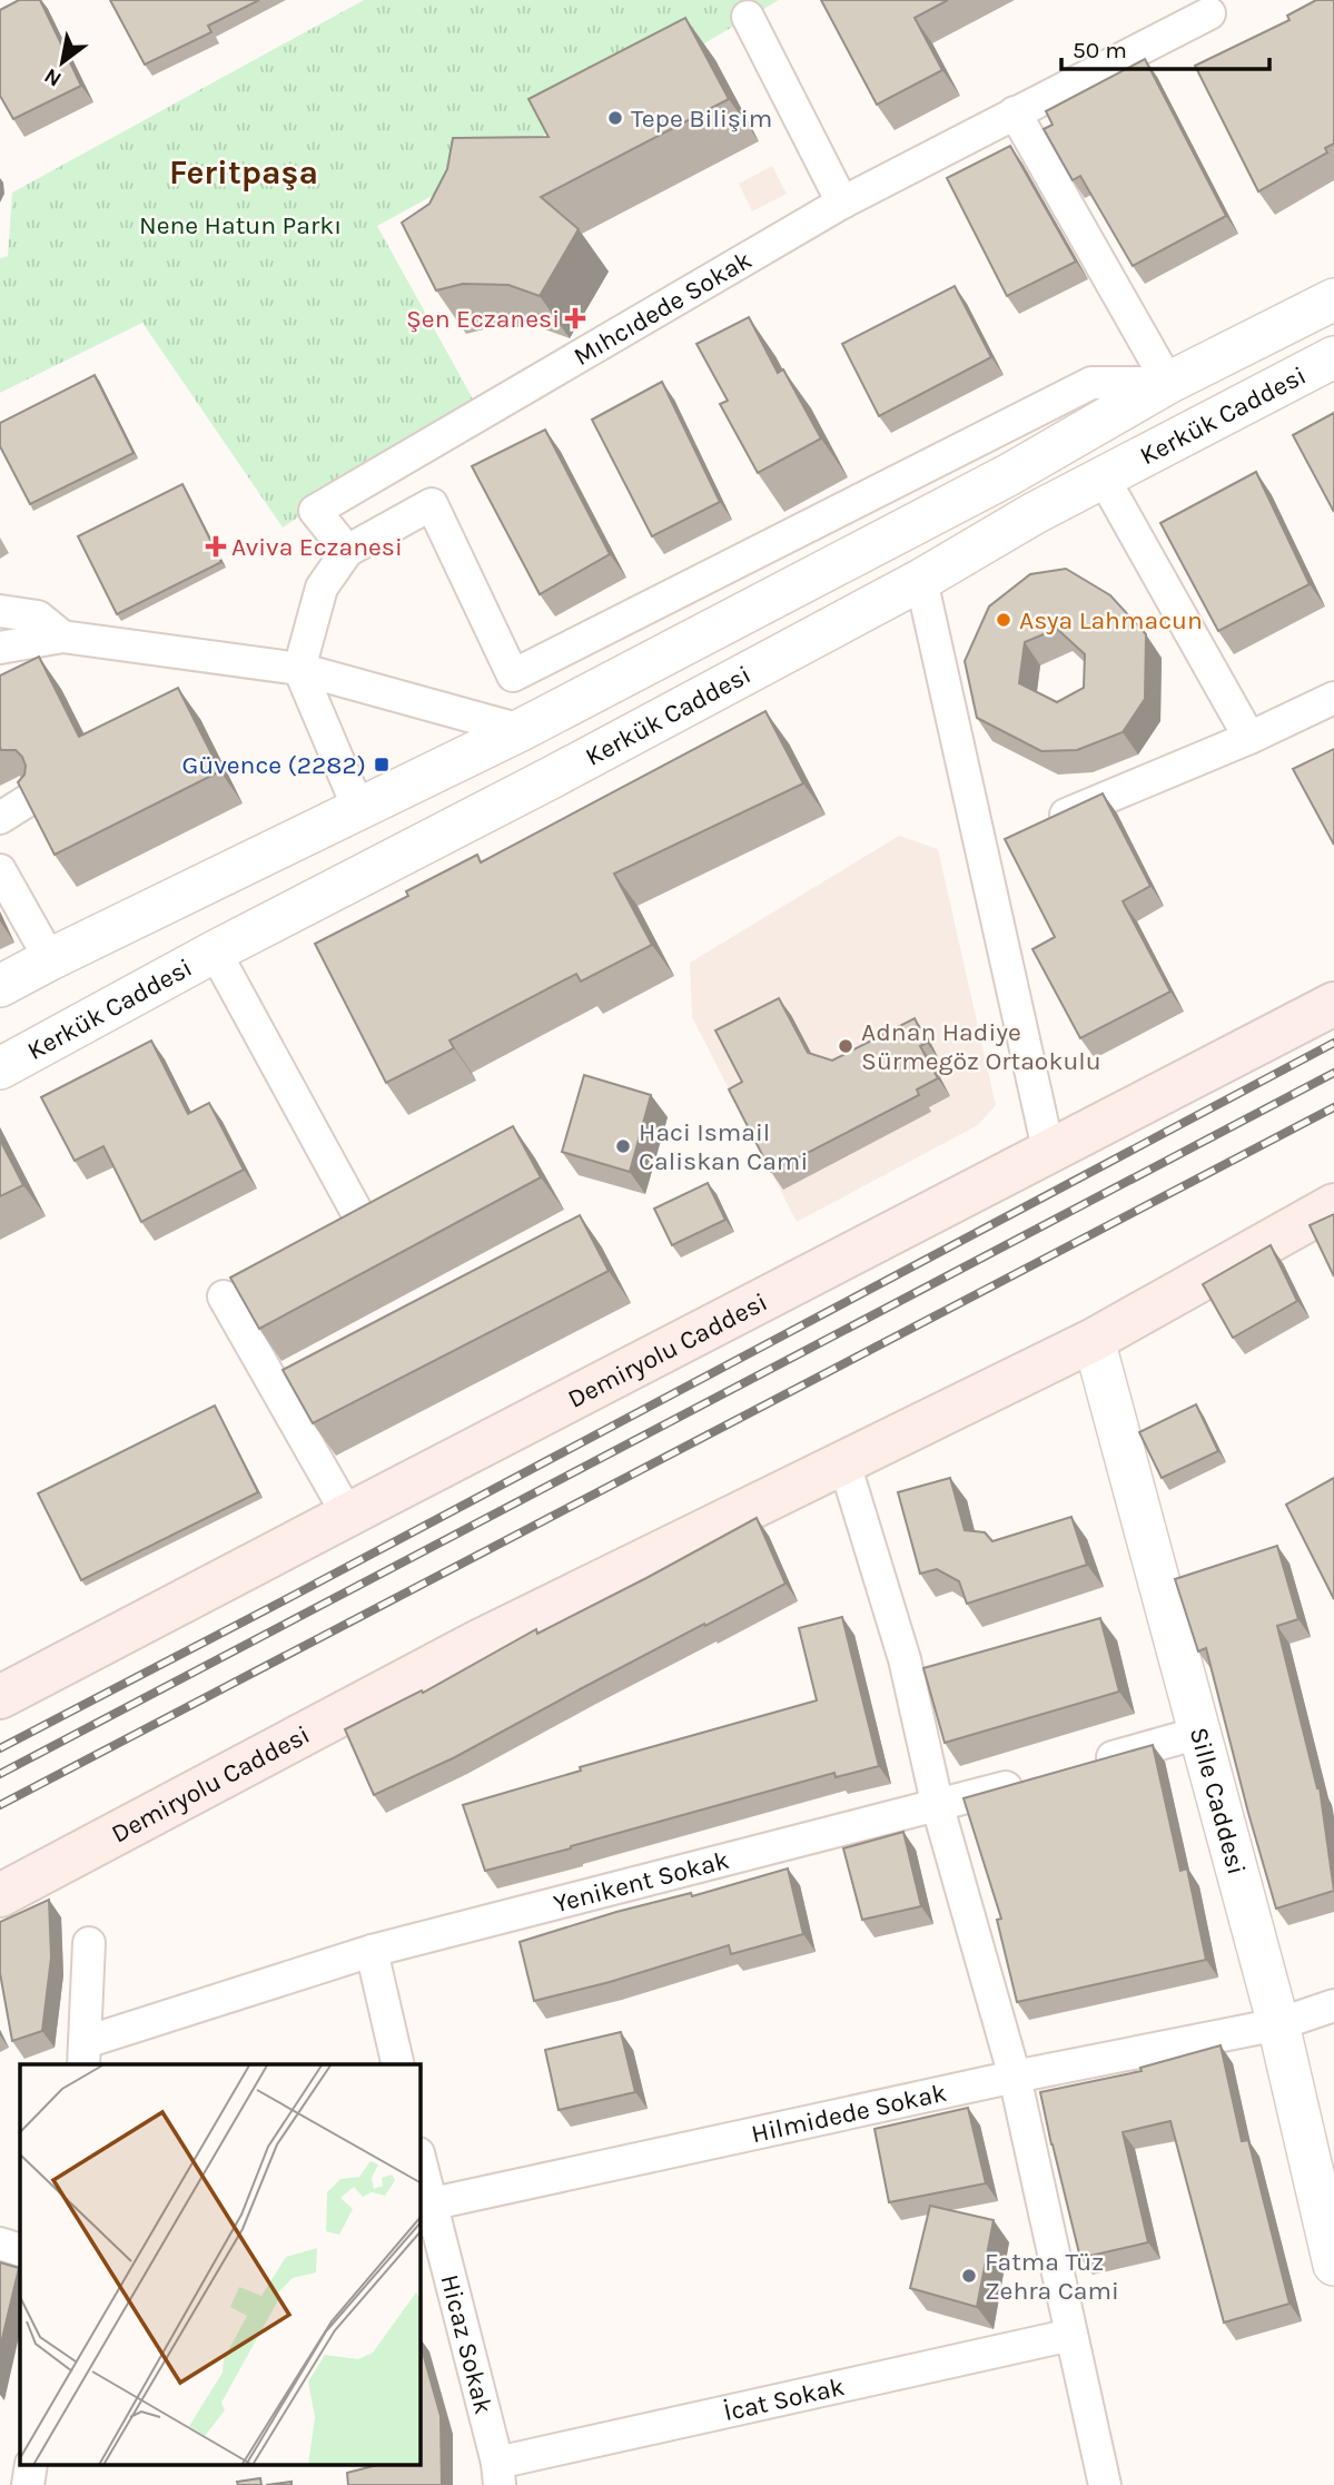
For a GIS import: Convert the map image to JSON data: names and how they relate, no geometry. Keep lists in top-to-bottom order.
{
  "streets": {
    "main road": ["Demiryolu Caddesi"],
    "street": [
      "Mıhcıdede Sokak",
      "Kerkük Caddesi",
      "Sille Caddesi",
      "Yenikent Sokak",
      "Hilmidede Sokak",
      "Hicaz Sokak",
      "İcat Sokak"
    ]
  },
  "crossings": [
    ["Demiryolu Caddesi", "Sille Caddesi"],
    ["Sille Caddesi", "Hilmidede Sokak"],
    ["Hilmidede Sokak", "Hicaz Sokak"],
    ["Hicaz Sokak", "İcat Sokak"]
  ],
  "districts": ["Feritpaşa"],
  "parks": ["Nene Hatun Parkı"],
  "places": {
    "other": [
      "Tepe Bilişim",
      "Asya Lahmacun",
      "Adnan Hadiye Sürmegöz Ortaokulu",
      "Haci Ismail Caliskan Cami",
      "Fatma Tüz Zehra Cami"
    ],
    "health": ["Şen Eczanesi", "Aviva Eczanesi"],
    "transit": ["Güvence (2282)"]
  },
  "scale_bar": "50 m",
  "north": "bottom left"
}
